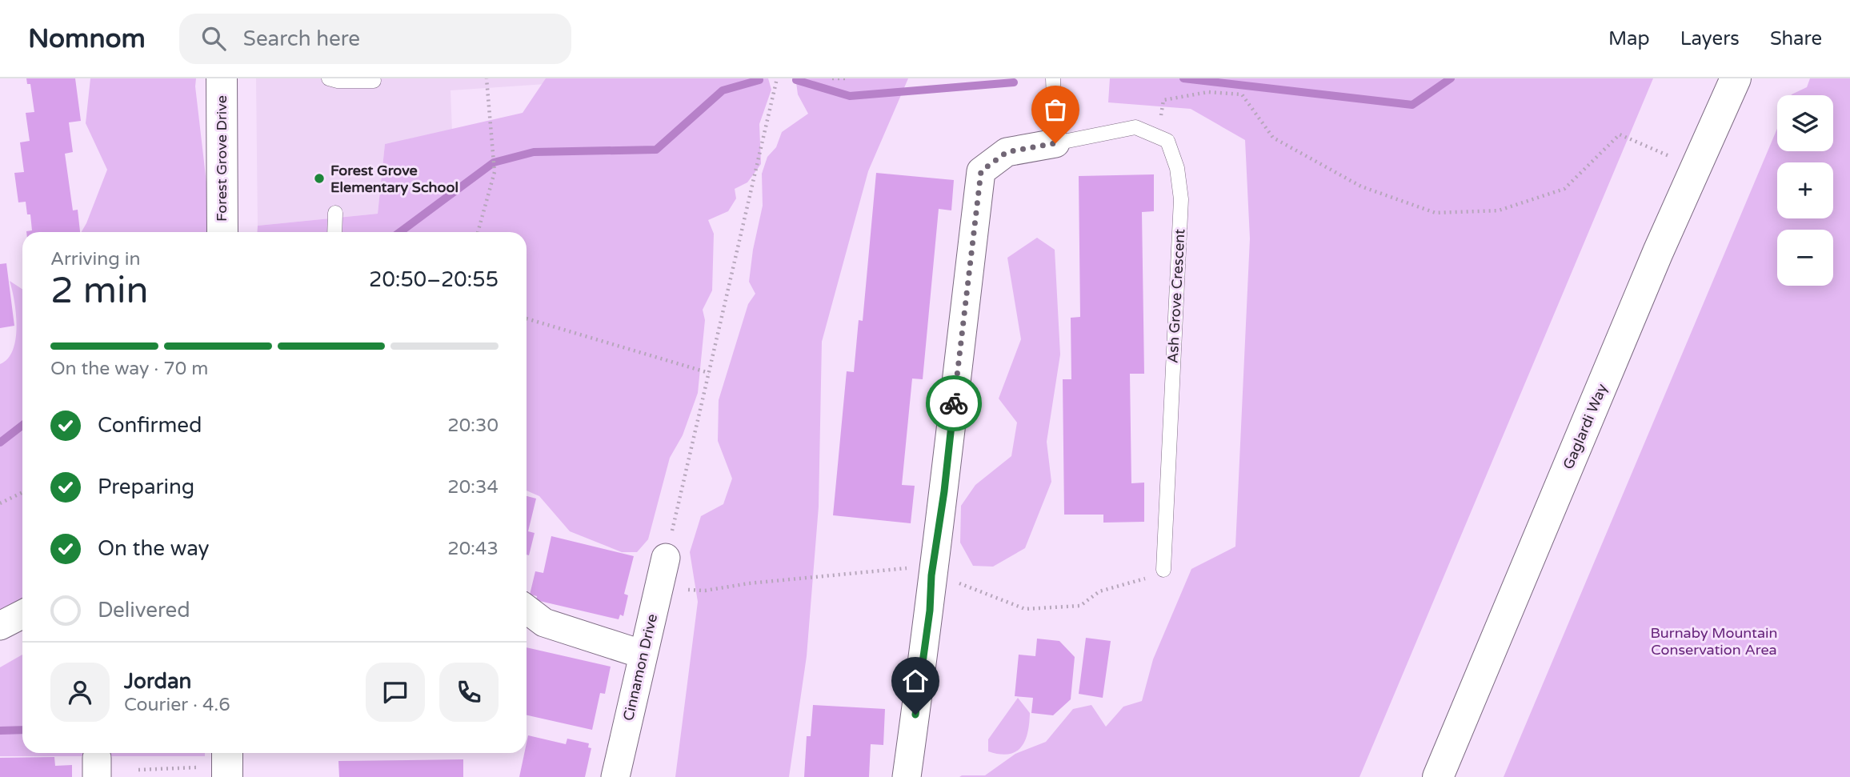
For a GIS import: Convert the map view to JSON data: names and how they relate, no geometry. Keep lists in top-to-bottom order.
{
  "streets": {
    "main road": ["Forest Grove Drive", "Gaglardi Way"],
    "street": ["Cinnamon Drive"],
    "lane": ["Ash Grove Crescent"]
  },
  "parks": ["Burnaby Mountain Conservation Area"],
  "places": ["Forest Grove Elementary School"],
  "page": {
    "header": "Nomnom",
    "search": "Search here",
    "nav": ["Map", "Layers", "Share"],
    "map_buttons": ["+", "−"],
    "heading": ["2 min", "Arriving in", "20:50–20:55"],
    "panel": ["Jordan", "Courier · 4.6"],
    "bar": "On the way · 70 m",
    "list": [
      ["Confirmed", "20:30"],
      ["Preparing", "20:34"],
      ["On the way", "20:43"],
      "Delivered"
    ]
  }
}
